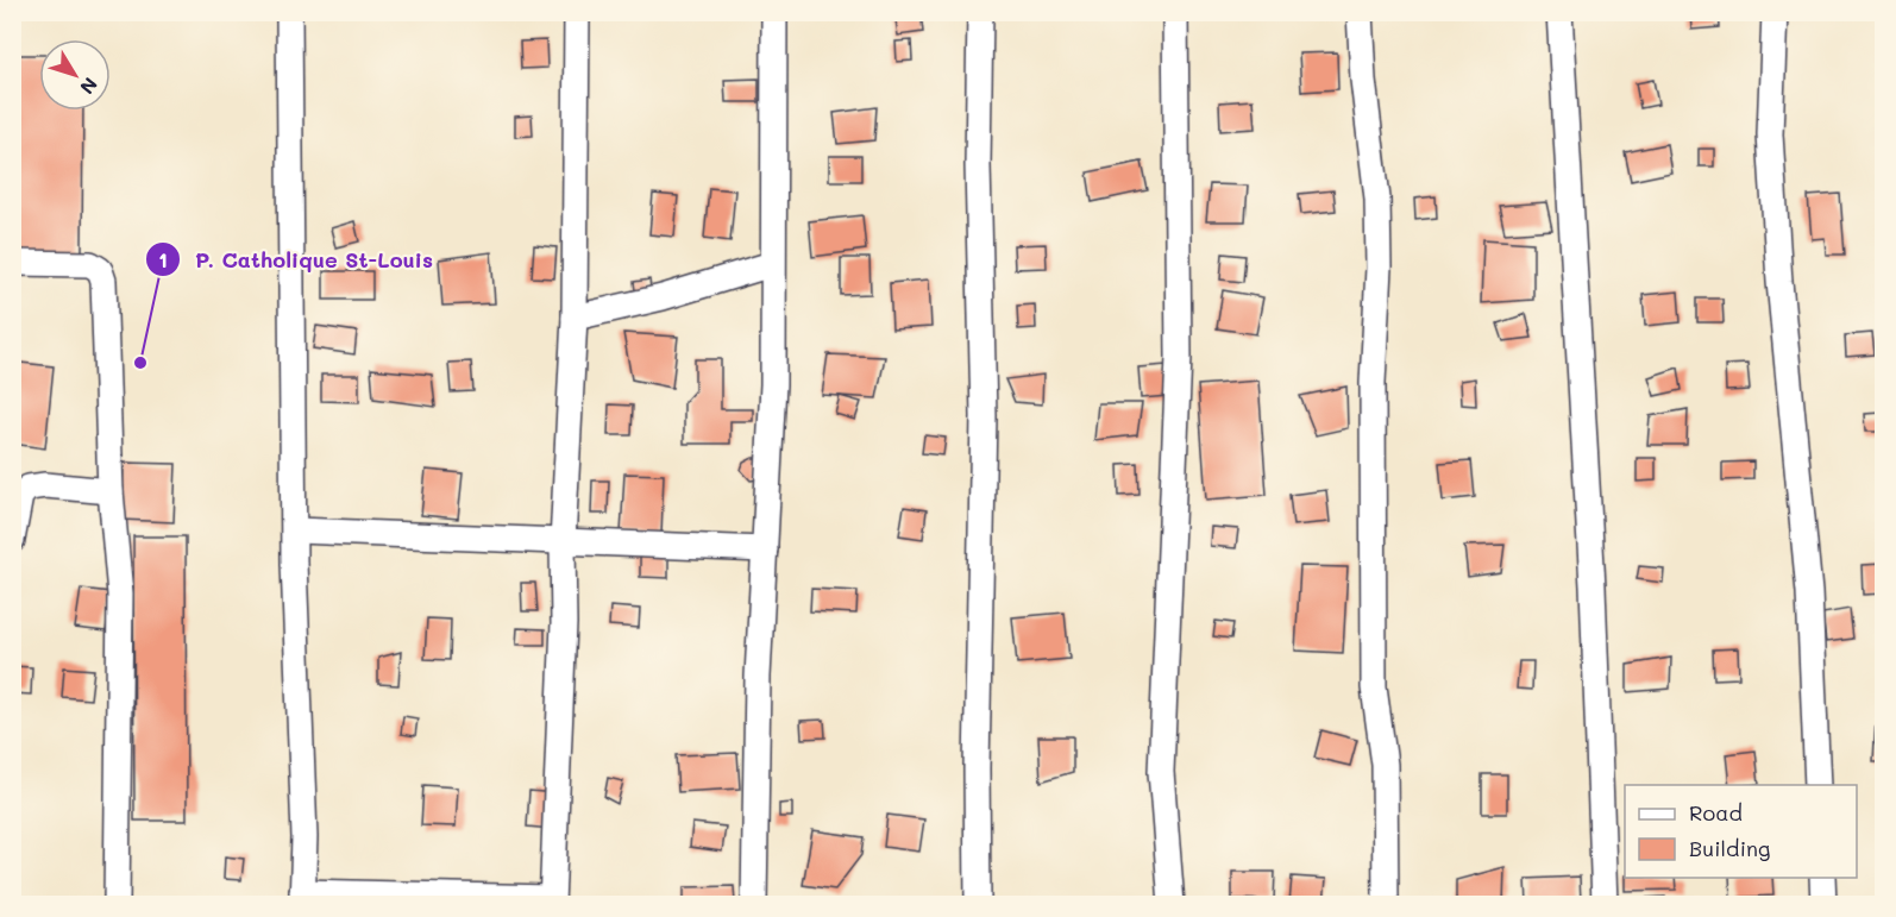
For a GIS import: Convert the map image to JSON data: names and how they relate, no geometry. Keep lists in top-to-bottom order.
{
  "places": ["P. Catholique St-Louis"],
  "legend": ["Road", "Building"],
  "north": "bottom right"
}
